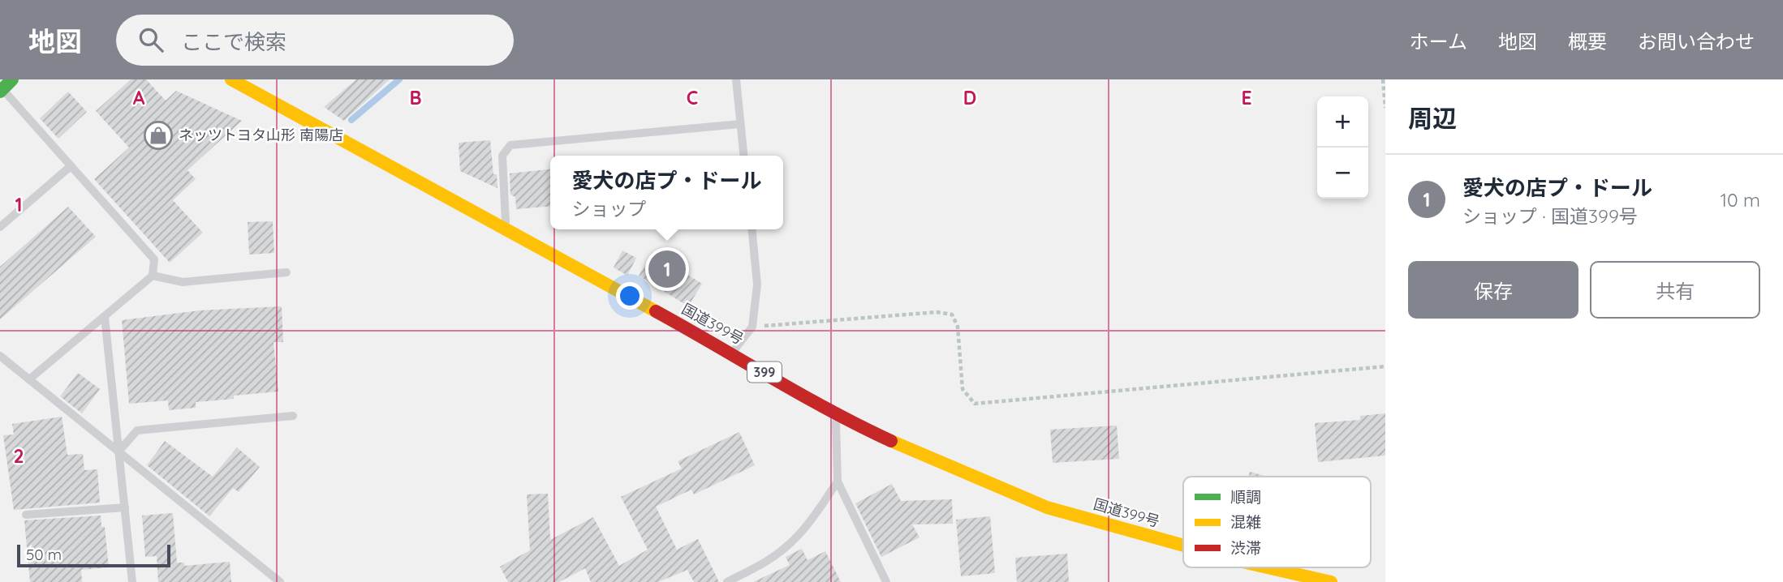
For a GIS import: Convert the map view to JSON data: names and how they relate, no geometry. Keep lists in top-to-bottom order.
{
  "streets": {
    "highway": ["国道399号", "399"]
  },
  "places": {
    "shop": ["ネッツトヨタ山形 南陽店"]
  },
  "legend": ["順調", "混雑", "渋滞"],
  "scale_bar": "50 m",
  "page": {
    "header": "地図",
    "search": "ここで検索",
    "nav": [
      "ホーム",
      "地図",
      "概要",
      "お問い合わせ"
    ],
    "heading": "周辺",
    "map_buttons": ["+", "−"],
    "list": [
      {
        "mark": "1",
        "name": "愛犬の店プ・ドール",
        "note": "ショップ · 国道399号",
        "value": "10 m"
      }
    ],
    "popup": ["愛犬の店プ・ドール", "ショップ"],
    "buttons": ["保存", "共有"],
    "pins": "1",
    "scale": "50 m"
  },
  "grid": {
    "columns": [
      "A",
      "B",
      "C",
      "D",
      "E"
    ],
    "rows": ["1", "2"]
  }
}
